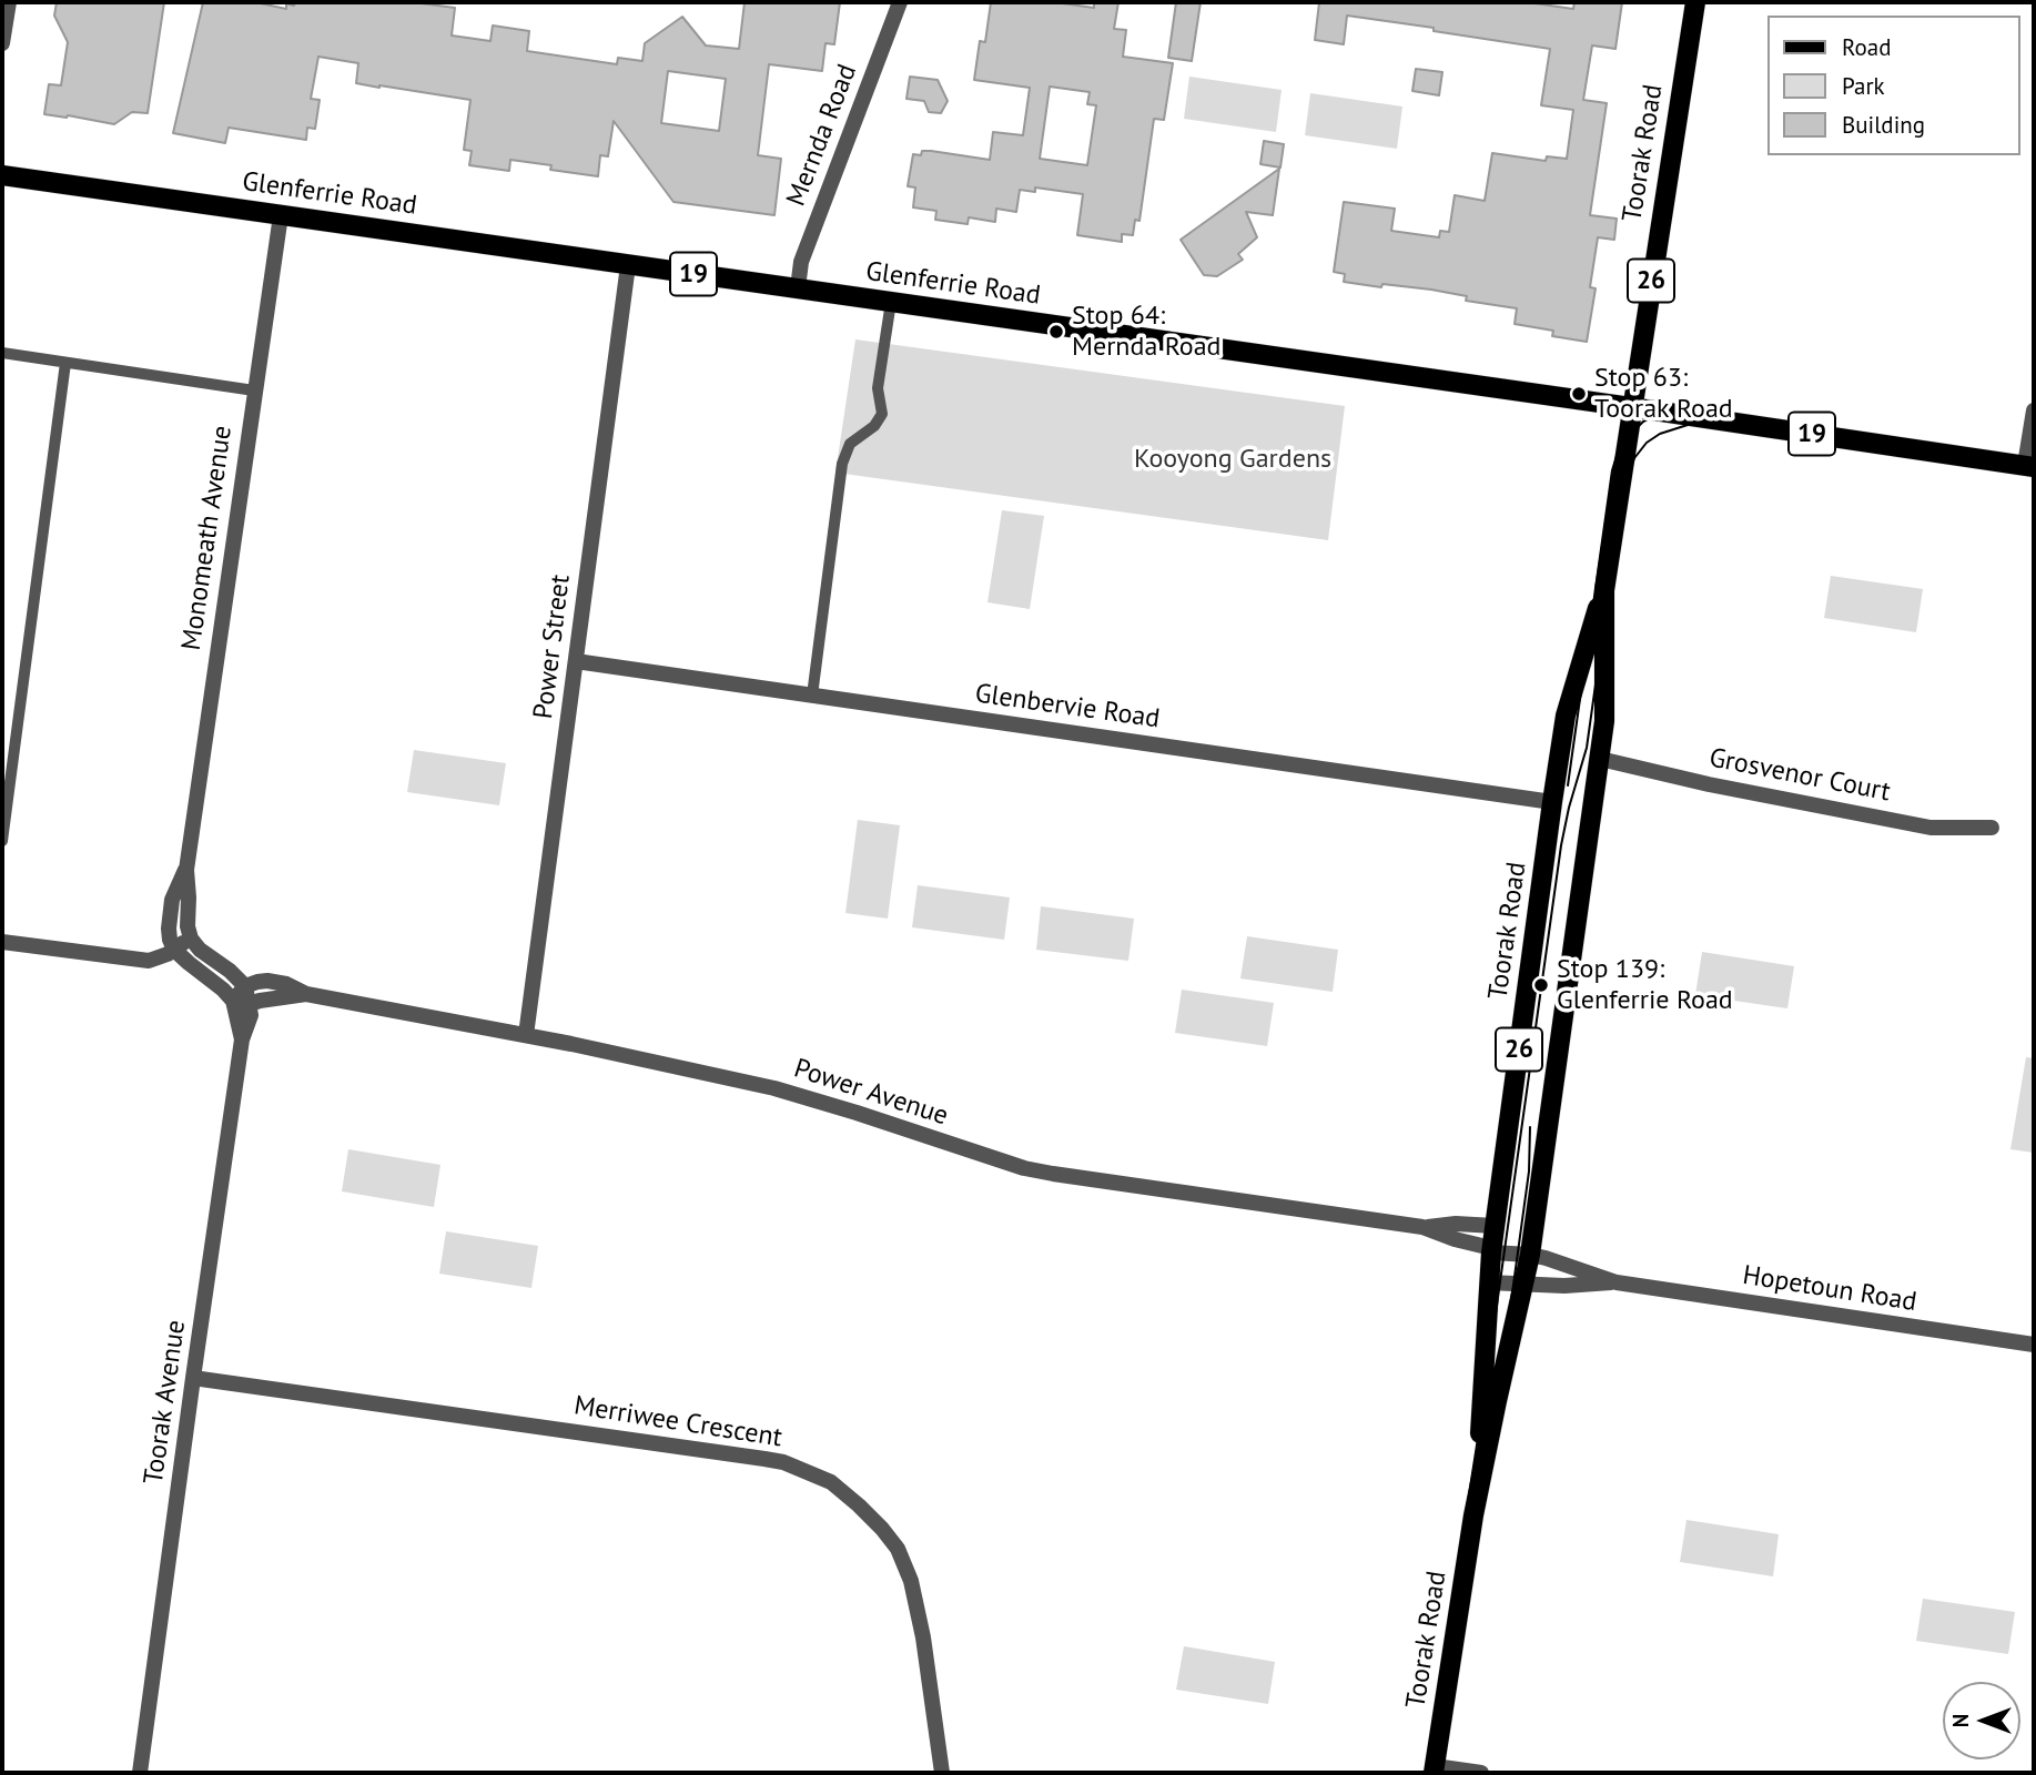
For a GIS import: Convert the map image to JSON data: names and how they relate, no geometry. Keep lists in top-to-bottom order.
{
  "streets": {
    "main road": [
      "Toorak Road",
      "Glenferrie Road",
      "19",
      "26"
    ],
    "street": [
      "Mernda Road",
      "Monomeath Avenue",
      "Power Street",
      "Glenbervie Road",
      "Grosvenor Court",
      "Power Avenue",
      "Hopetoun Road",
      "Toorak Avenue",
      "Merriwee Crescent"
    ]
  },
  "crossings": [
    ["Mernda Road", "Glenferrie Road"],
    ["Toorak Road", "Glenferrie Road"],
    ["Toorak Road", "Glenbervie Road"],
    ["Toorak Road", "Grosvenor Court"],
    ["Toorak Road", "Power Avenue"],
    ["Toorak Road", "Hopetoun Road"],
    ["Glenferrie Road", "Monomeath Avenue"],
    ["Glenferrie Road", "Power Street"],
    ["Power Street", "Glenbervie Road"],
    ["Power Street", "Power Avenue"],
    ["Power Avenue", "Hopetoun Road"],
    ["Power Avenue", "Toorak Avenue"],
    ["Toorak Avenue", "Merriwee Crescent"]
  ],
  "parks": ["Kooyong Gardens"],
  "places": ["Stop 64: Mernda Road", "Stop 63: Toorak Road", "Stop 139: Glenferrie Road"],
  "legend": ["Road", "Park", "Building"],
  "north": "left"
}
